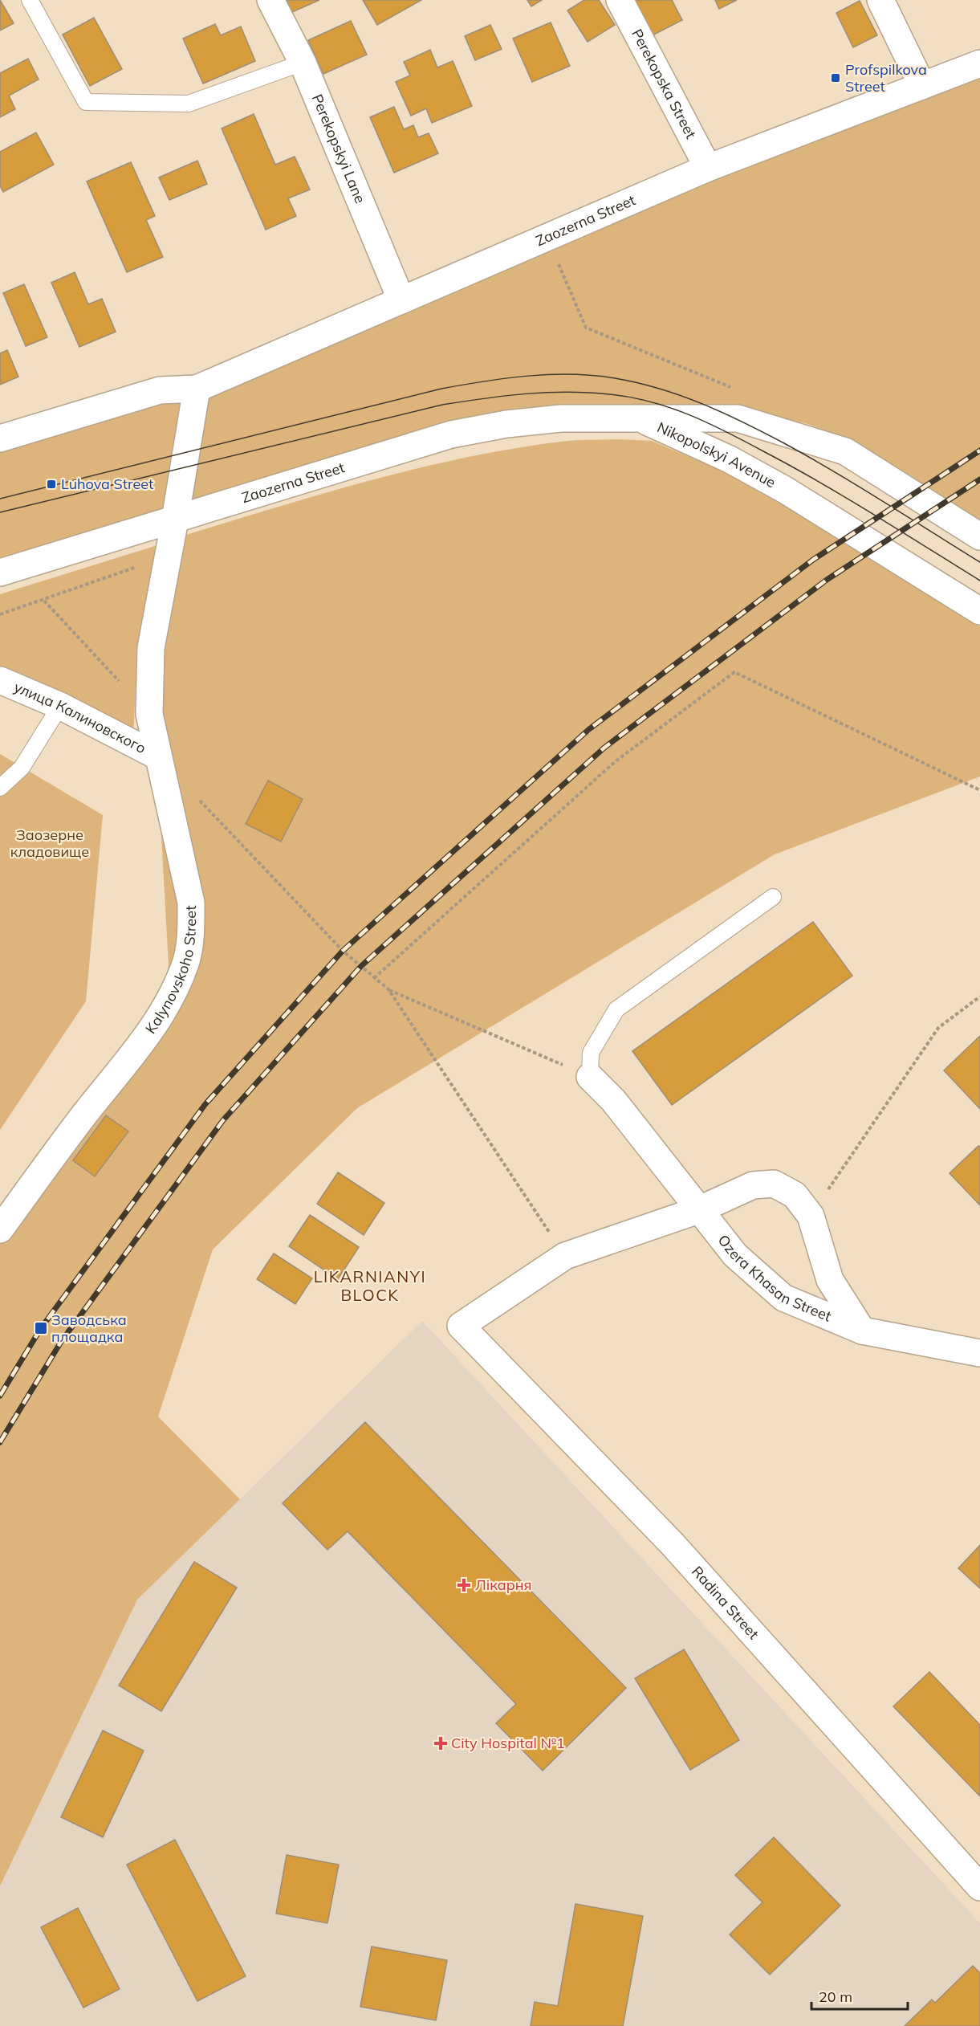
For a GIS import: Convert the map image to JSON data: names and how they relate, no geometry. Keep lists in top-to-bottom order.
{
  "streets": {
    "street": [
      "Perekopska Street",
      "Perekopskyi Lane",
      "Zaozerna Street",
      "Nikopolskyi Avenue",
      "улица Калиновского",
      "Kalynovskoho Street",
      "Ozera Khasan Street",
      "Radina Street"
    ]
  },
  "crossings": [
    ["Perekopska Street", "Zaozerna Street"],
    ["Perekopskyi Lane", "Zaozerna Street"],
    ["Zaozerna Street", "Nikopolskyi Avenue"],
    ["Zaozerna Street", "Kalynovskoho Street"],
    ["улица Калиновского", "Kalynovskoho Street"],
    ["Ozera Khasan Street", "Radina Street"]
  ],
  "districts": ["LIKARNIANYI BLOCK"],
  "parks": ["Заозерне кладовище"],
  "places": {
    "transit": ["Profspilkova Street", "Luhova Street", "Заводська площадка"],
    "health": ["Лікарня", "City Hospital №1"]
  },
  "scale_bar": "20 m"
}
